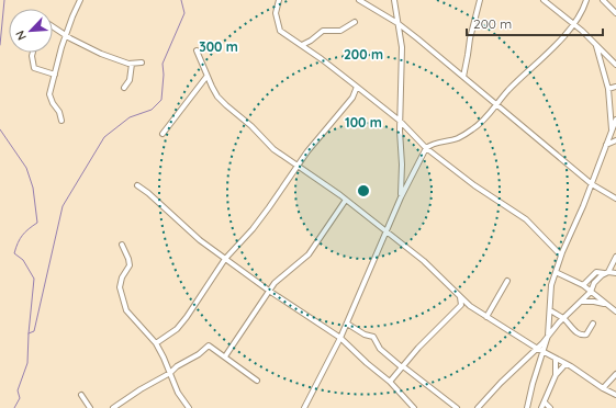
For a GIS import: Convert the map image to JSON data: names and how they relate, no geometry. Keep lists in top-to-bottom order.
{
  "scale_bar": "200 m",
  "north": "bottom left",
  "rings": ["300 m", "200 m", "100 m"]
}
